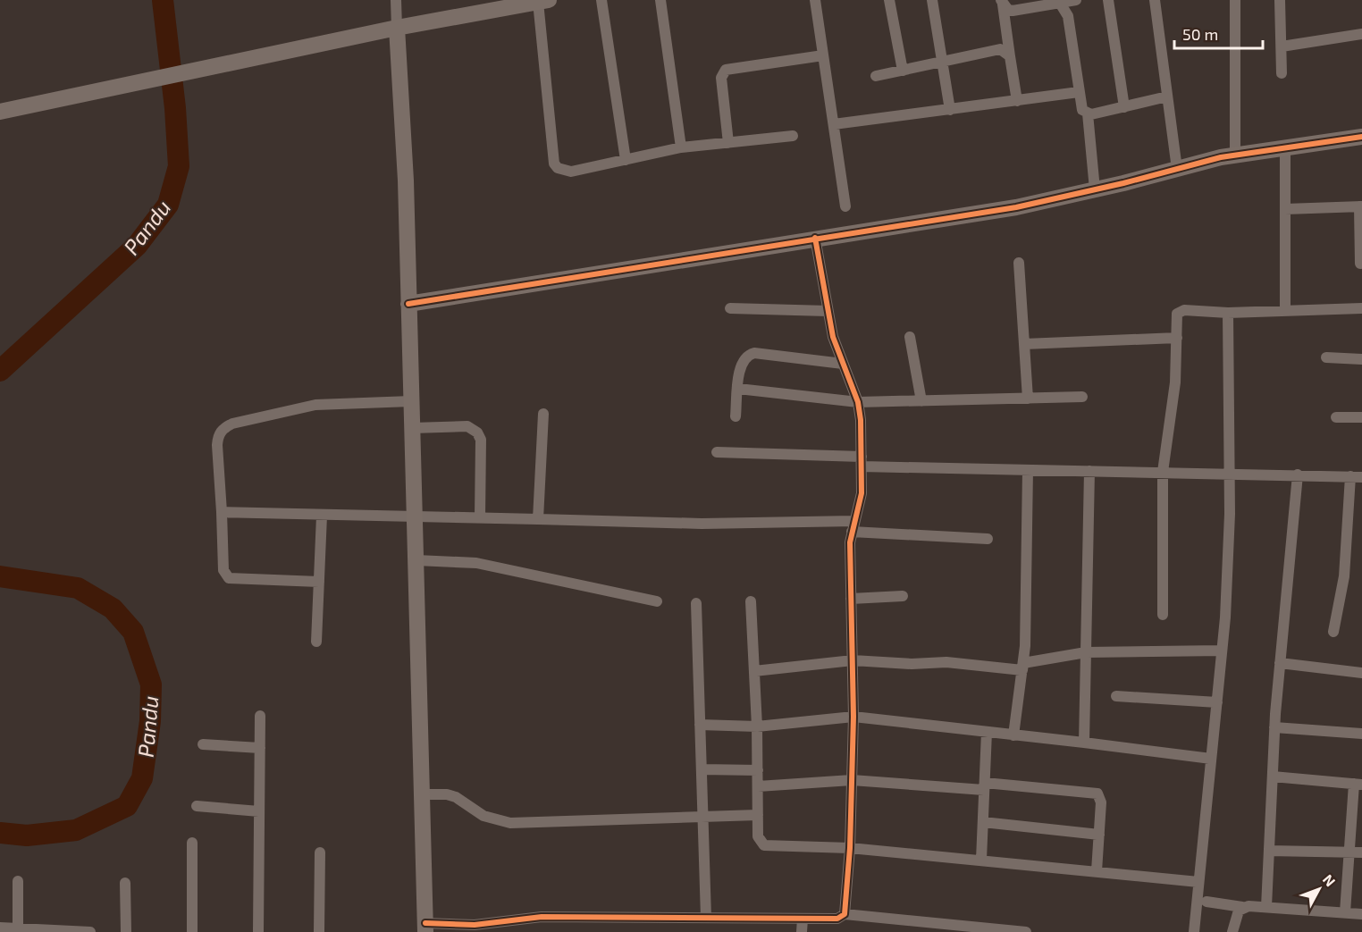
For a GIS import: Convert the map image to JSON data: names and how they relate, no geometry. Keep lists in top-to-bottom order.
{
  "water": ["Pandu"],
  "scale_bar": "50 m",
  "north": "top right"
}
